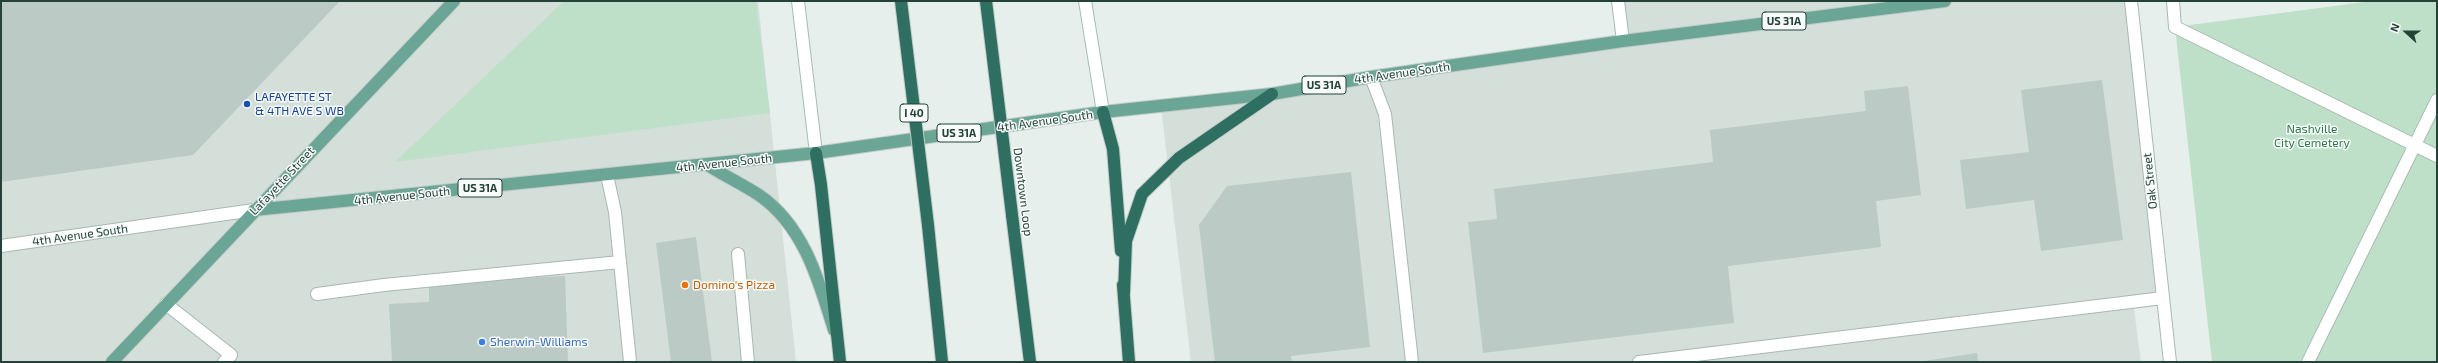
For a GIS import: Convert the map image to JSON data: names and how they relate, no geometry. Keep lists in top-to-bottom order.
{
  "streets": {
    "highway": ["I 40", "Downtown Loop"],
    "main road": ["US 31A", "4th Avenue South", "Lafayette Street"],
    "street": ["Oak Street"]
  },
  "crossings": [
    ["4th Avenue South", "Lafayette Street"]
  ],
  "parks": ["Nashville City Cemetery"],
  "places": ["LAFAYETTE ST & 4TH AVE S WB", "Domino's Pizza", "Sherwin-Williams"],
  "north": "left"
}
